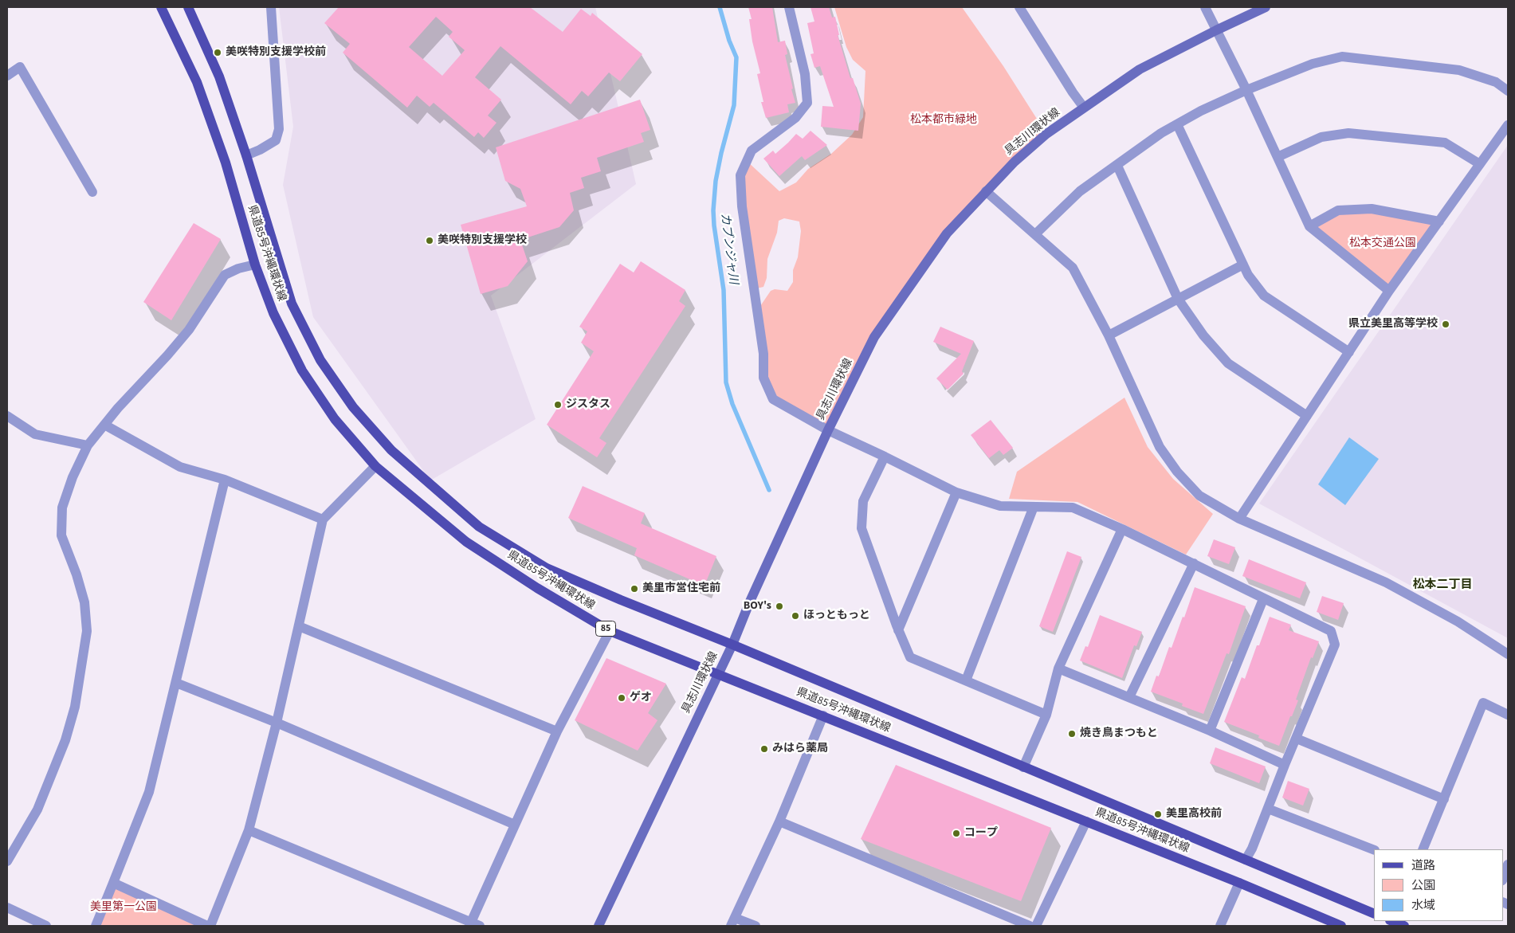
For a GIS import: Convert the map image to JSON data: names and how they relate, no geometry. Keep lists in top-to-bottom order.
{
  "streets": {
    "main road": ["具志川環状線", "県道85号沖縄環状線", "85"]
  },
  "crossings": [
    ["具志川環状線", "県道85号沖縄環状線"]
  ],
  "districts": ["松本二丁目"],
  "water": ["カブンジャ川"],
  "parks": ["松本都市緑地", "松本交通公園", "美里第一公園"],
  "places": [
    "美咲特別支援学校前",
    "美咲特別支援学校",
    "県立美里高等学校",
    "ジスタス",
    "美里市営住宅前",
    "BOY's",
    "ほっともっと",
    "ゲオ",
    "焼き鳥まつもと",
    "みはら薬局",
    "美里高校前",
    "コープ"
  ],
  "legend": ["道路", "公園", "水域"]
}
